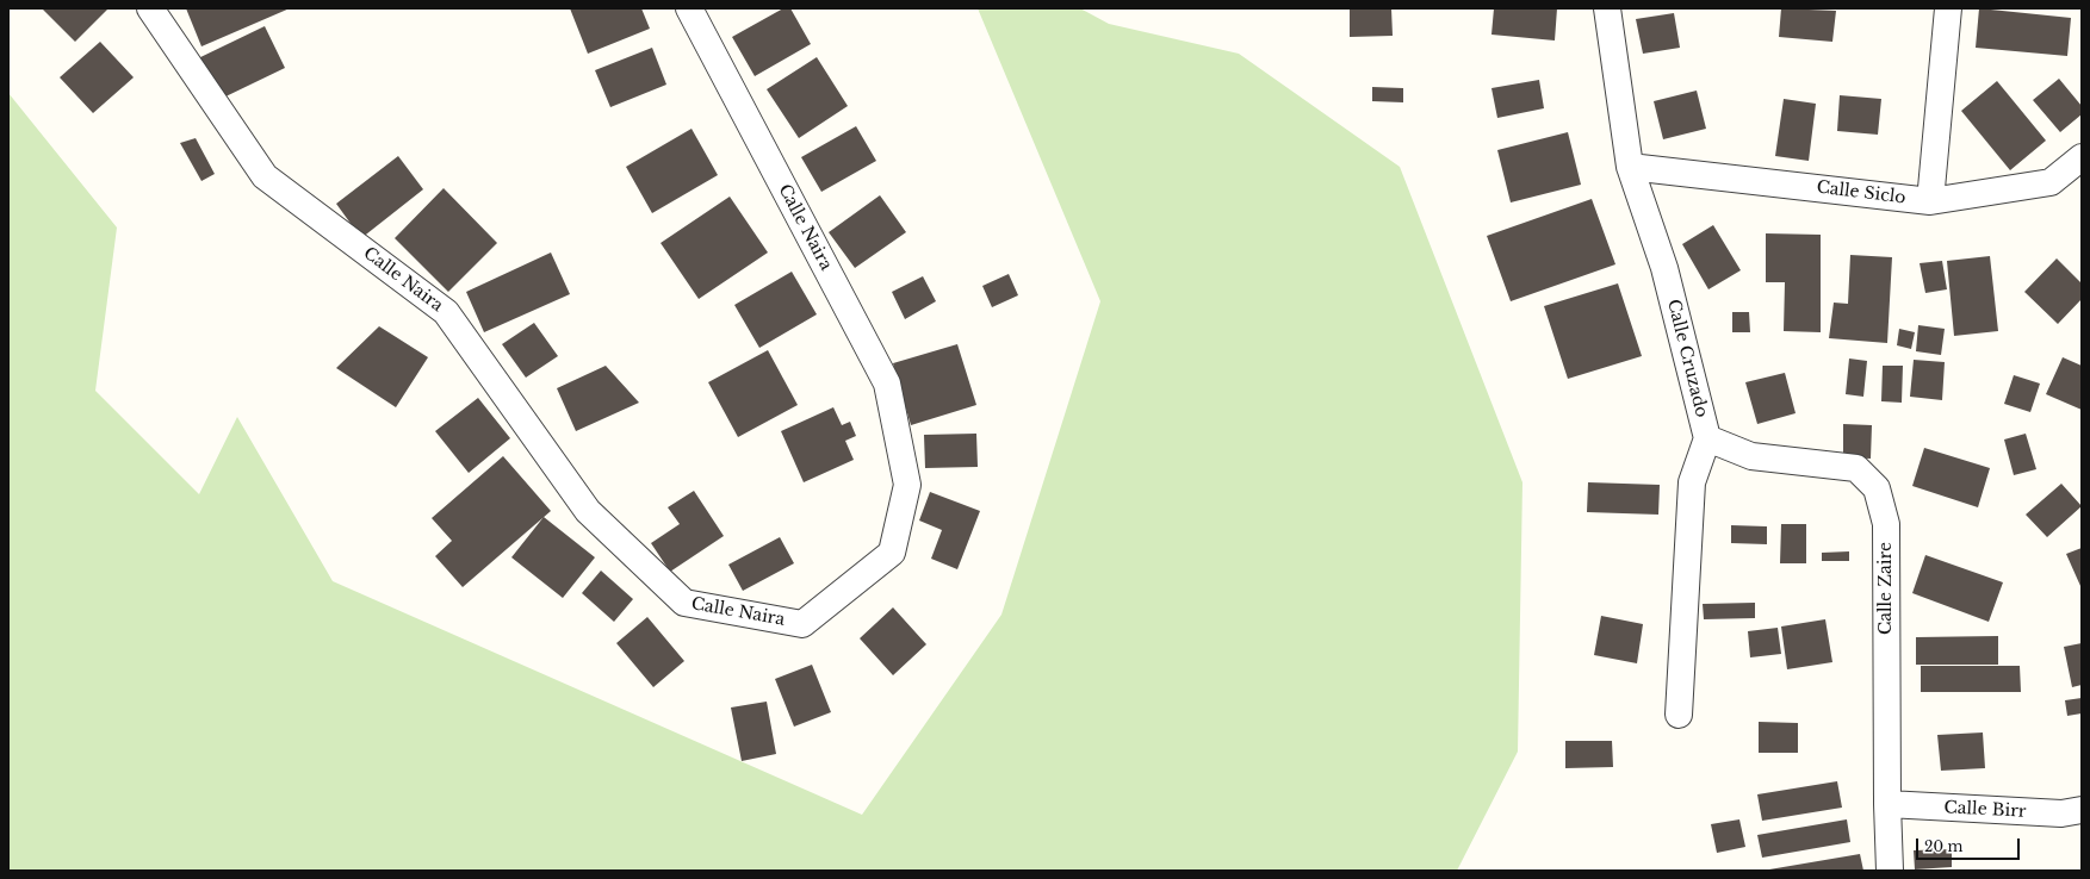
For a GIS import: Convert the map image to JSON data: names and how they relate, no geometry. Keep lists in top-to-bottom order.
{
  "streets": {
    "street": [
      "Calle Siclo",
      "Calle Naira",
      "Calle Cruzado",
      "Calle Zaire",
      "Calle Birr"
    ]
  },
  "crossings": [
    ["Calle Siclo", "Calle Cruzado"],
    ["Calle Cruzado", "Calle Zaire"],
    ["Calle Zaire", "Calle Birr"]
  ],
  "scale_bar": "20 m"
}
